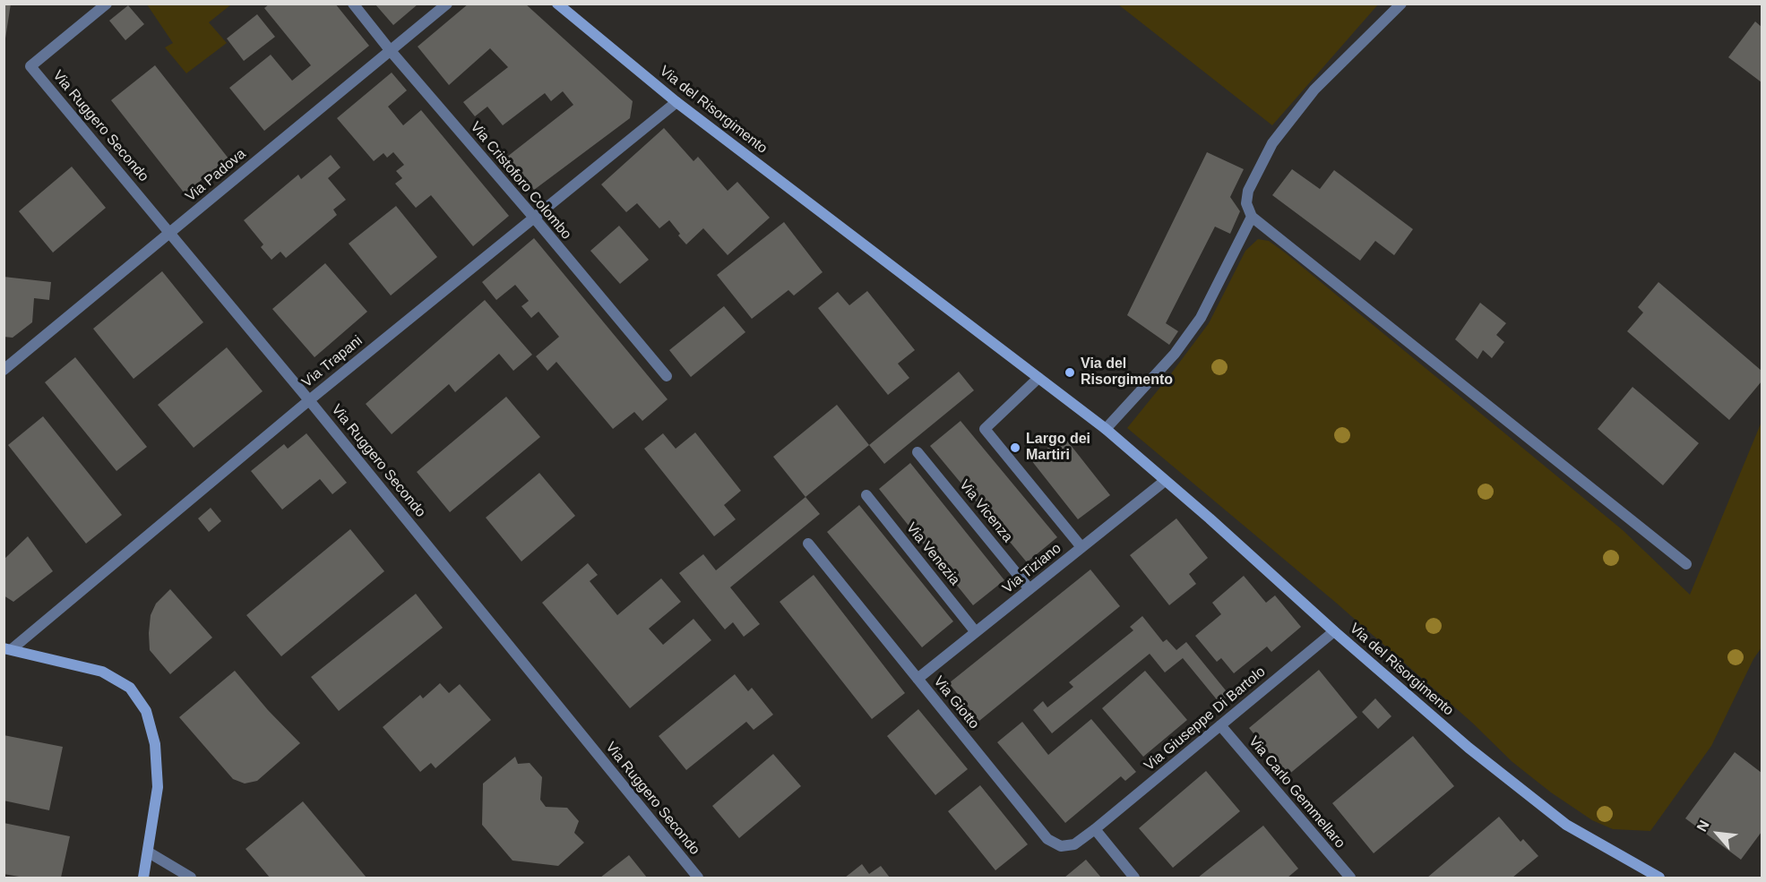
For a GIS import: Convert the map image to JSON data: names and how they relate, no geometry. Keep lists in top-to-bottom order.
{
  "streets": {
    "street": [
      "Via del Risorgimento",
      "Via Ruggero Secondo",
      "Via Padova",
      "Via Cristoforo Colombo",
      "Via Trapani",
      "Via Vicenza",
      "Via Venezia",
      "Via Tiziano",
      "Via Giotto",
      "Via Giuseppe Di Bartolo",
      "Via Carlo Gemmellaro"
    ]
  },
  "crossings": [
    ["Via del Risorgimento", "Via Trapani"],
    ["Via del Risorgimento", "Via Tiziano"],
    ["Via del Risorgimento", "Via Giuseppe Di Bartolo"],
    ["Via Ruggero Secondo", "Via Padova"],
    ["Via Ruggero Secondo", "Via Trapani"],
    ["Via Padova", "Via Cristoforo Colombo"],
    ["Via Cristoforo Colombo", "Via Trapani"],
    ["Via Vicenza", "Via Tiziano"],
    ["Via Venezia", "Via Tiziano"],
    ["Via Tiziano", "Via Giotto"],
    ["Via Giotto", "Via Giuseppe Di Bartolo"],
    ["Via Giuseppe Di Bartolo", "Via Carlo Gemmellaro"]
  ],
  "places": ["Via del Risorgimento", "Largo dei Martiri"],
  "north": "top left"
}
